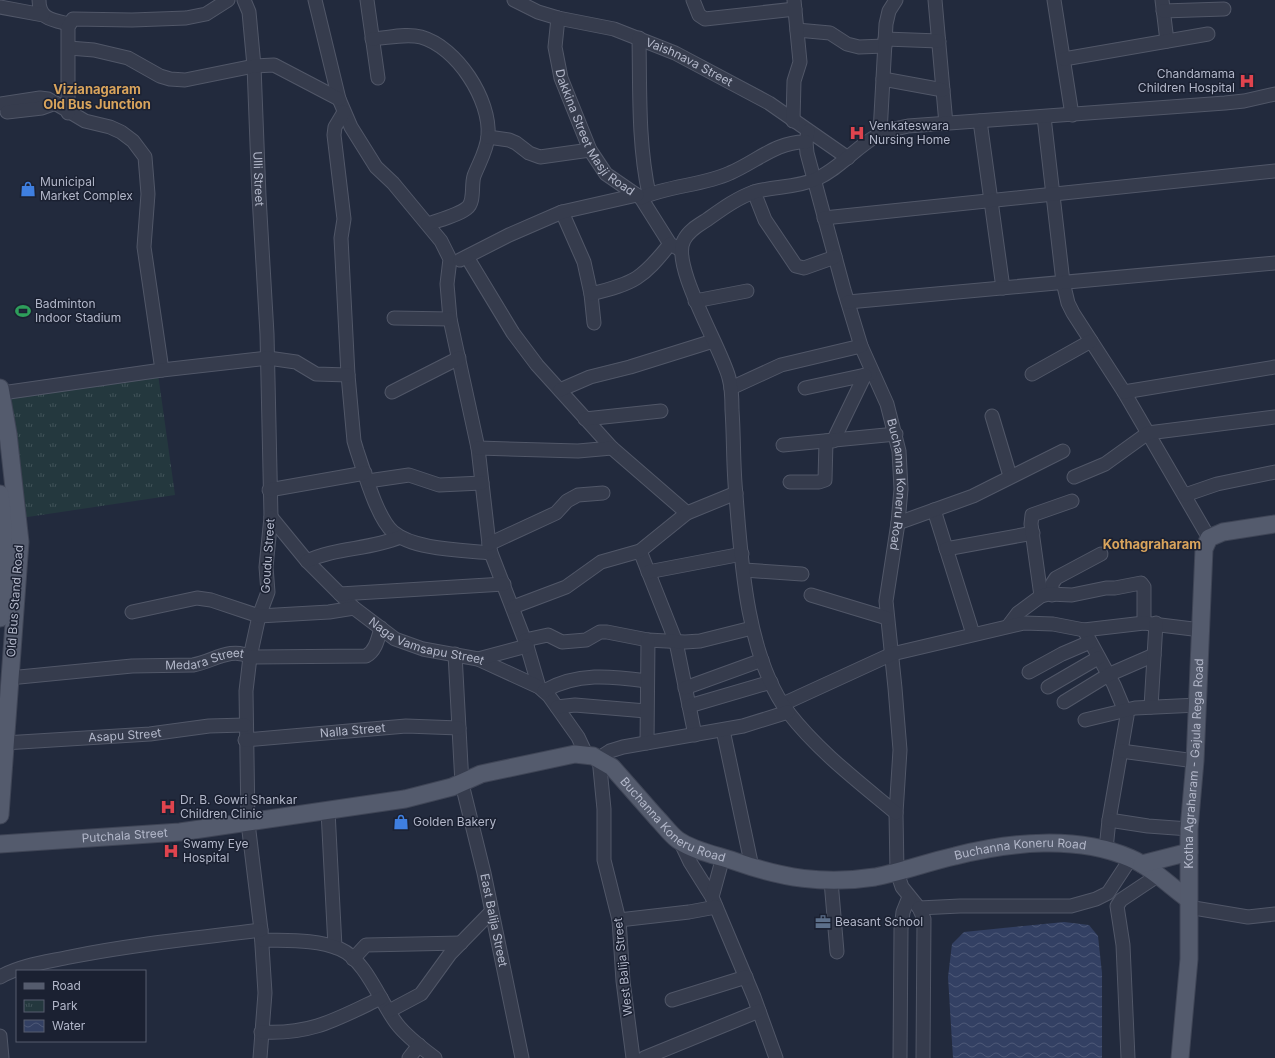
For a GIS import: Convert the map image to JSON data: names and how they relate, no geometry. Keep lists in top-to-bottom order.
{
  "streets": {
    "main road": [
      "Buchanna Koneru Road",
      "Old Bus Stand Road",
      "Kotha Agraharam - Gajula Rega Road",
      "Putchala Street"
    ],
    "street": [
      "Vaishnava Street",
      "Dakkina Street Masji Road",
      "Ulli Street",
      "Goudu Street",
      "Naga Vamsapu Street",
      "Medara Street",
      "Nalla Street",
      "Asapu Street",
      "East Balija Street",
      "West Balija Street"
    ]
  },
  "crossings": [
    ["Vaishnava Street", "Dakkina Street Masji Road"],
    ["Vaishnava Street", "Buchanna Koneru Road"],
    ["Dakkina Street Masji Road", "Buchanna Koneru Road"],
    ["Ulli Street", "Goudu Street"],
    ["Buchanna Koneru Road", "Naga Vamsapu Street"],
    ["Buchanna Koneru Road", "Kotha Agraharam - Gajula Rega Road"],
    ["Buchanna Koneru Road", "West Balija Street"],
    ["Goudu Street", "Naga Vamsapu Street"],
    ["Goudu Street", "Medara Street"],
    ["Goudu Street", "Nalla Street"],
    ["Goudu Street", "Asapu Street"],
    ["Goudu Street", "Putchala Street"],
    ["Old Bus Stand Road", "Medara Street"],
    ["Old Bus Stand Road", "Asapu Street"],
    ["Naga Vamsapu Street", "Medara Street"],
    ["Naga Vamsapu Street", "East Balija Street"],
    ["Naga Vamsapu Street", "West Balija Street"],
    ["Nalla Street", "East Balija Street"],
    ["Putchala Street", "East Balija Street"]
  ],
  "districts": ["Vizianagaram Old Bus Junction", "Kothagraharam"],
  "places": {
    "hospital": [
      "Chandamama Children Hospital",
      "Venkateswara Nursing Home",
      "Dr. B. Gowri Shankar Children Clinic",
      "Swamy Eye Hospital"
    ],
    "shop": ["Municipal Market Complex", "Golden Bakery"],
    "sports": ["Badminton Indoor Stadium"],
    "office": ["Beasant School"]
  },
  "legend": ["Road", "Park", "Water"]
}
